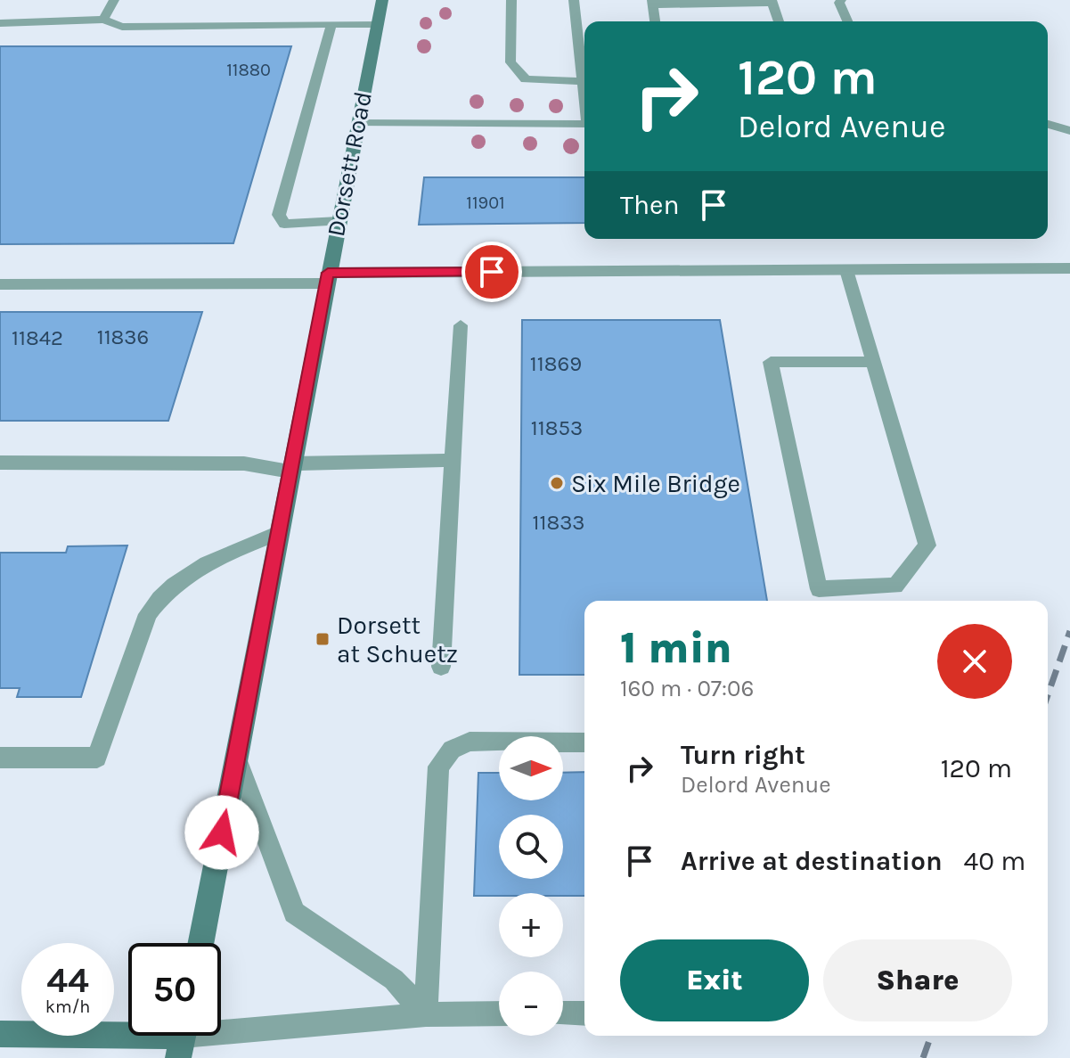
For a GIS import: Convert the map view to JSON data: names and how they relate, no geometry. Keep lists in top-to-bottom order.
{
  "streets": {
    "main road": ["Dorsett Road"]
  },
  "places": {
    "other": ["Six Mile Bridge"],
    "transit": ["Dorsett at Schuetz"]
  },
  "house_numbers": [
    "11880",
    "11901",
    "11836",
    "11842",
    "11869",
    "11853",
    "11833"
  ],
  "north": "right",
  "page": {
    "turn": ["120 m", "Delord Avenue"],
    "then": "Then",
    "heading": ["1 min", "160 m · 07:06"],
    "list": [
      {
        "name": "Turn right",
        "note": "Delord Avenue",
        "value": "120 m"
      },
      {
        "name": "Arrive at destination",
        "value": "40 m"
      }
    ],
    "map_buttons": ["+", "−"],
    "buttons": ["Exit", "Share"],
    "speed": "44 km/h",
    "limit": "50"
  }
}
